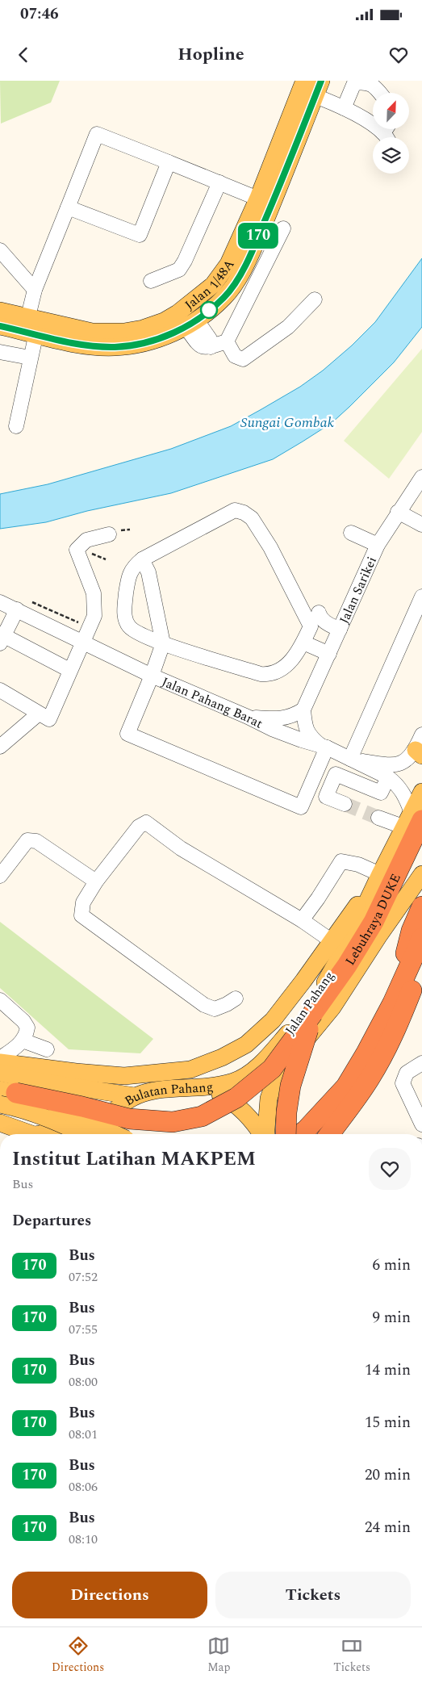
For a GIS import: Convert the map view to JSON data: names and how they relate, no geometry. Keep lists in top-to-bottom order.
{
  "streets": {
    "highway": ["Lebuhraya DUKE"],
    "main road": ["Jalan 1/48A", "Jalan Pahang", "Bulatan Pahang"],
    "street": ["Jalan Sarikei", "Jalan Pahang Barat"]
  },
  "crossings": [
    ["Jalan Pahang Barat", "Lebuhraya DUKE"],
    ["Jalan Pahang Barat", "Jalan Pahang"],
    ["Lebuhraya DUKE", "Jalan Pahang"],
    ["Jalan Pahang", "Bulatan Pahang"]
  ],
  "water": ["Sungai Gombak"],
  "lines": ["bus line 170"],
  "north": "top right",
  "page": {
    "status": "07:46",
    "header": "Hopline",
    "on_map": "170",
    "heading": [
      ["Institut Latihan MAKPEM", "Bus"],
      "Departures"
    ],
    "list": [
      {
        "mark": "170",
        "name": "Bus",
        "note": "07:52",
        "value": "6 min"
      },
      {
        "mark": "170",
        "name": "Bus",
        "note": "07:55",
        "value": "9 min"
      },
      {
        "mark": "170",
        "name": "Bus",
        "note": "08:00",
        "value": "14 min"
      },
      {
        "mark": "170",
        "name": "Bus",
        "note": "08:01",
        "value": "15 min"
      },
      {
        "mark": "170",
        "name": "Bus",
        "note": "08:06",
        "value": "20 min"
      },
      {
        "mark": "170",
        "name": "Bus",
        "note": "08:10",
        "value": "24 min"
      }
    ],
    "buttons": ["Directions", "Tickets"],
    "tabs": ["Directions", "Map", "Tickets"]
  }
}
